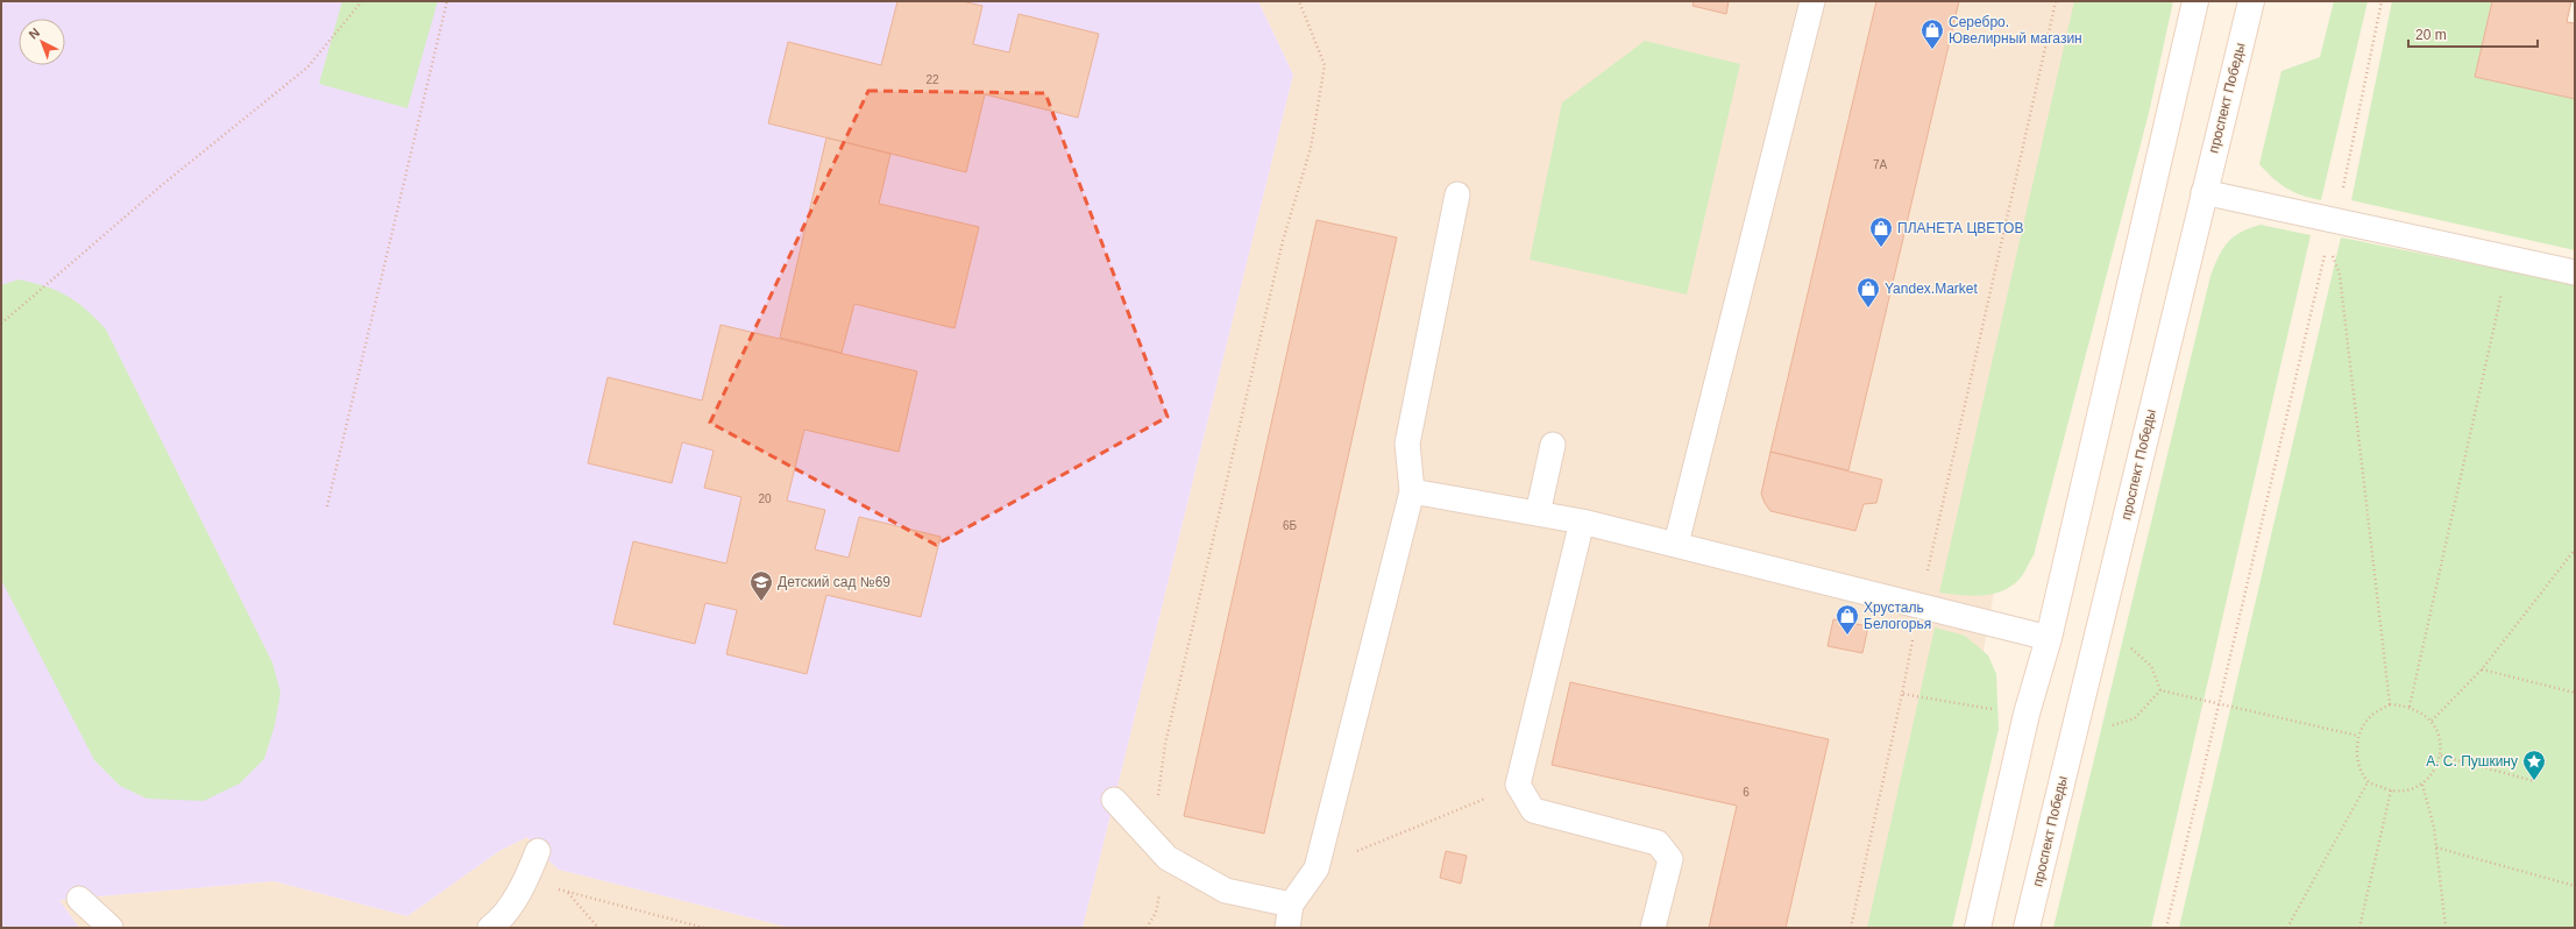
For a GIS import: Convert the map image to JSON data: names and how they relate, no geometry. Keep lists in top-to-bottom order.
{
  "streets": {
    "main road": ["проспект Победы"]
  },
  "places": {
    "shop": [
      "Серебро. Ювелирный магазин",
      "ПЛАНЕТА ЦВЕТОВ",
      "Yandex.Market",
      "Хрусталь Белогорья"
    ],
    "school or university": ["Детский сад №69"],
    "place": ["А. С. Пушкину"]
  },
  "house_numbers": [
    "22",
    "7А",
    "20",
    "6Б",
    "6"
  ],
  "scale_bar": "20 m",
  "north": "top left"
}
